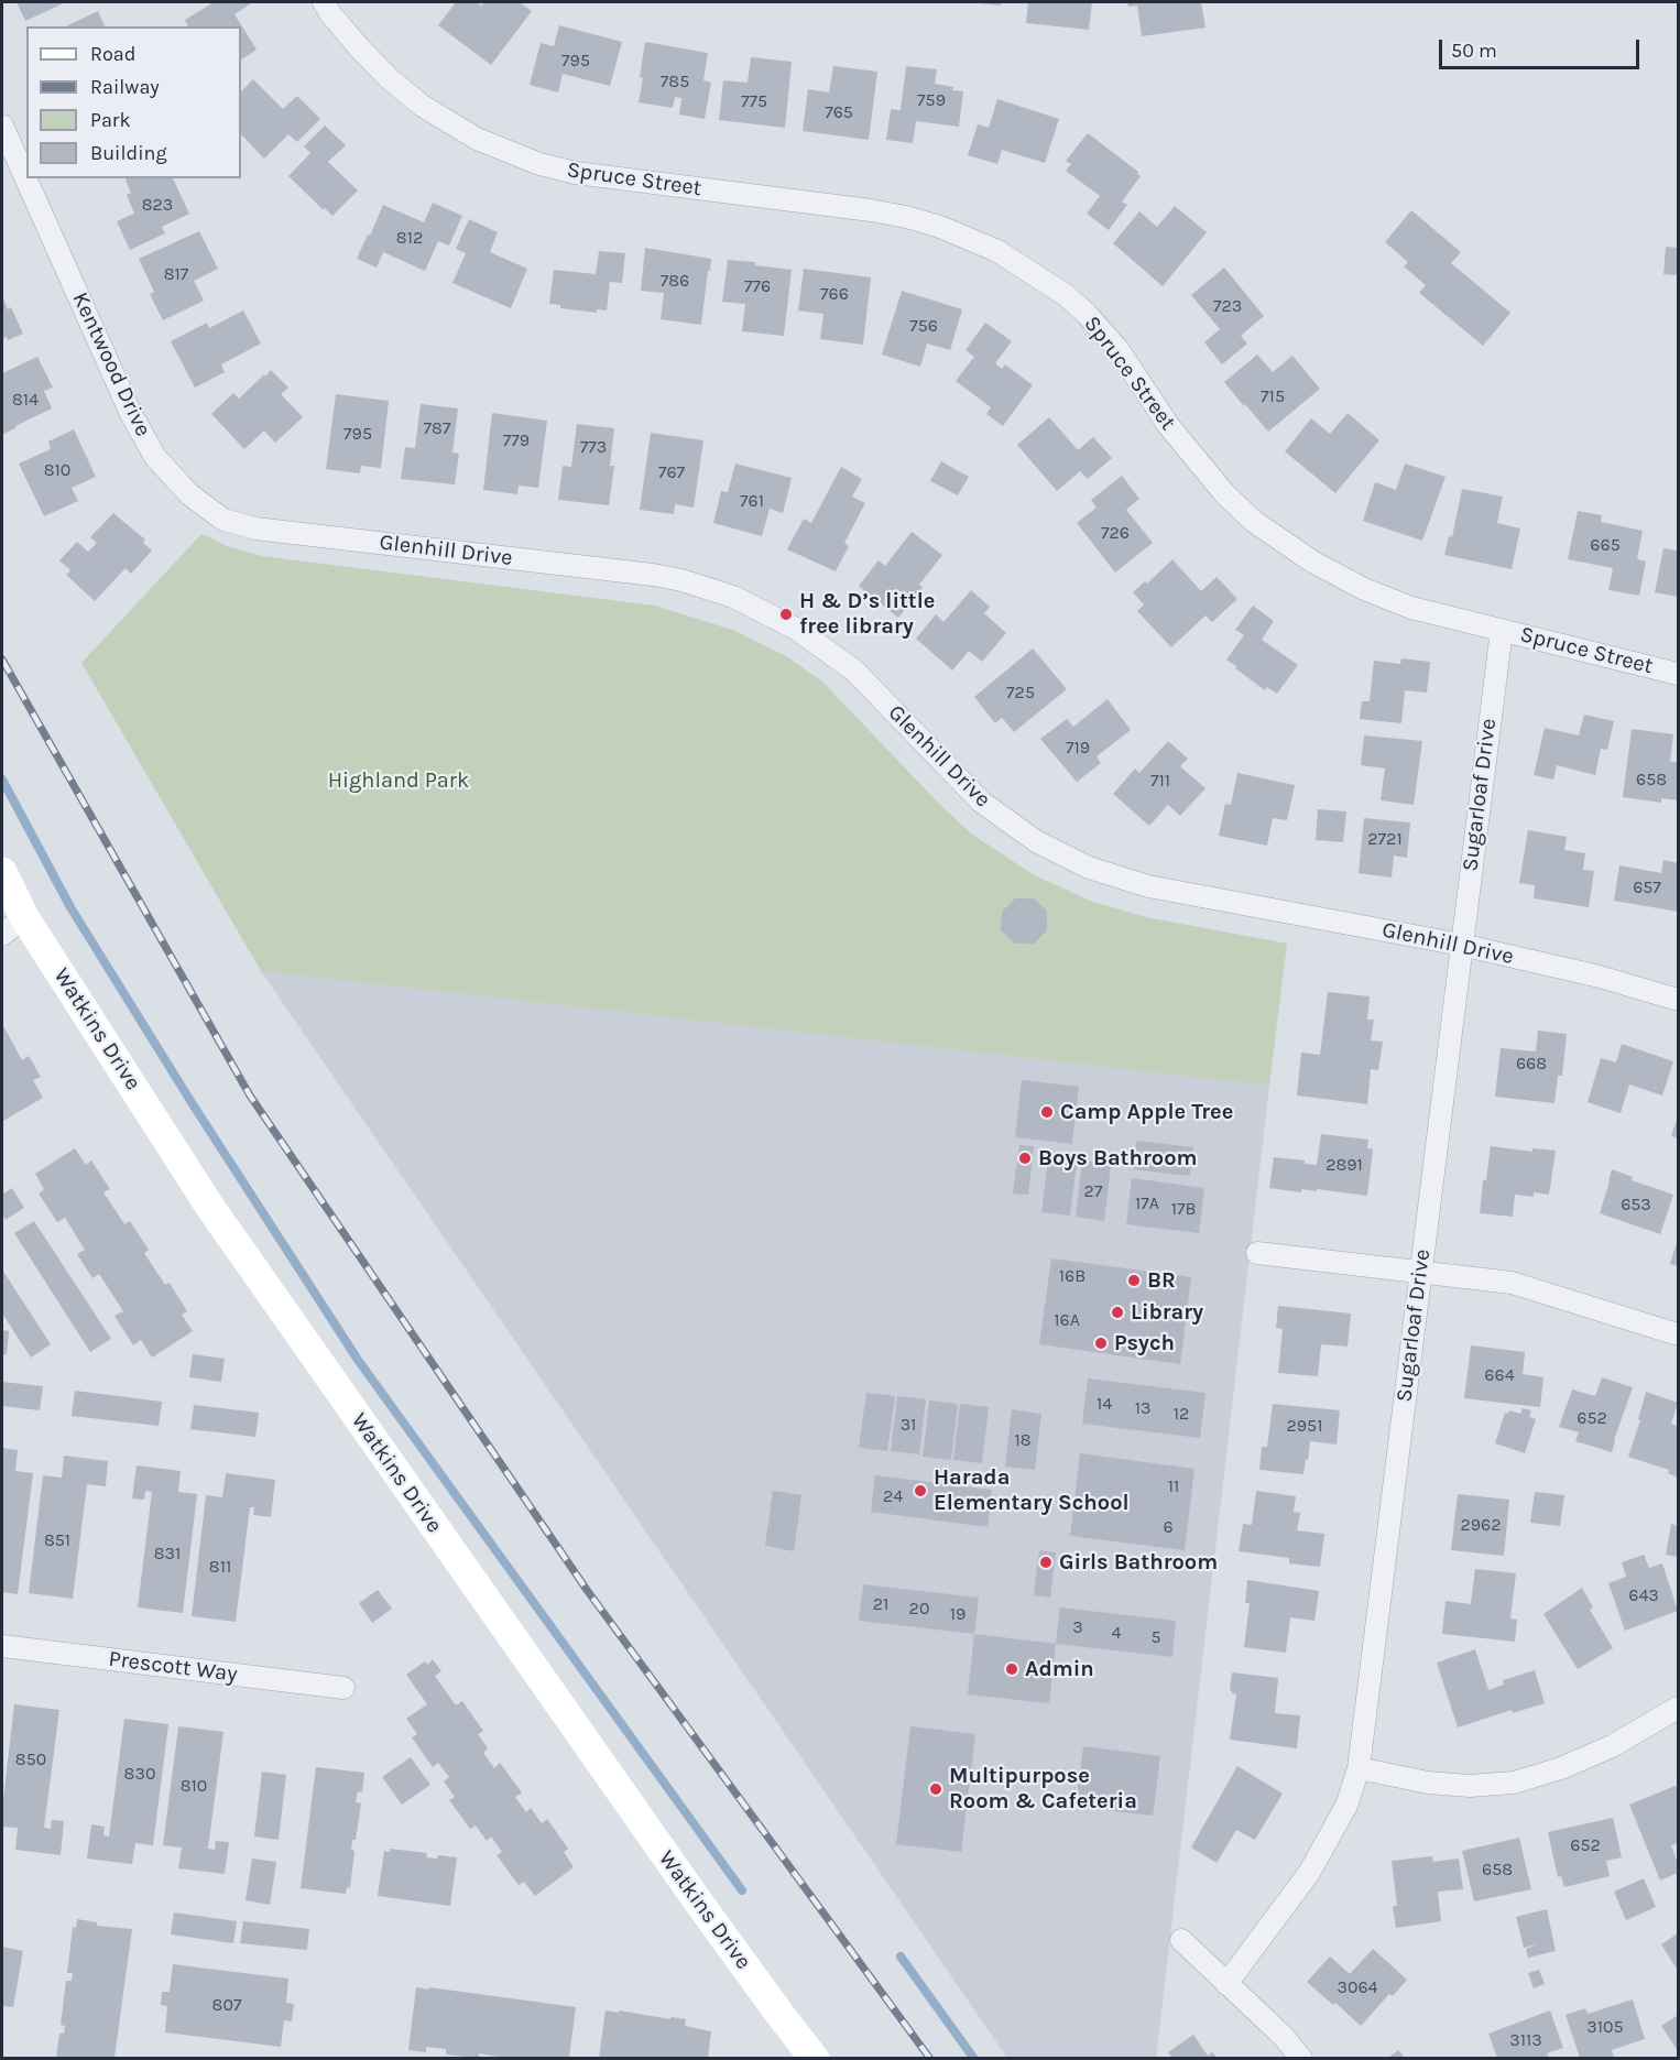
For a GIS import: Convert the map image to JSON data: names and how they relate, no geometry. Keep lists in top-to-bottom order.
{
  "streets": {
    "street": [
      "Spruce Street",
      "Kentwood Drive",
      "Glenhill Drive",
      "Sugarloaf Drive",
      "Watkins Drive",
      "Prescott Way"
    ]
  },
  "crossings": [
    ["Spruce Street", "Sugarloaf Drive"],
    ["Kentwood Drive", "Glenhill Drive"],
    ["Glenhill Drive", "Sugarloaf Drive"]
  ],
  "parks": ["Highland Park"],
  "places": [
    "H & D’s little free library",
    "Camp Apple Tree",
    "Boys Bathroom",
    "BR",
    "Library",
    "Psych",
    "Harada Elementary School",
    "Girls Bathroom",
    "Admin",
    "Multipurpose Room & Cafeteria"
  ],
  "house_numbers": [
    "795",
    "785",
    "759",
    "775",
    "765",
    "823",
    "812",
    "817",
    "786",
    "776",
    "766",
    "723",
    "756",
    "715",
    "814",
    "787",
    "795",
    "779",
    "773",
    "810",
    "767",
    "761",
    "726",
    "665",
    "725",
    "719",
    "658",
    "711",
    "2721",
    "657",
    "668",
    "2891",
    "27",
    "17A",
    "653",
    "17B",
    "16B",
    "16A",
    "664",
    "14",
    "13",
    "12",
    "652",
    "31",
    "2951",
    "18",
    "11",
    "24",
    "2962",
    "6",
    "851",
    "831",
    "811",
    "643",
    "21",
    "20",
    "19",
    "3",
    "4",
    "5",
    "850",
    "830",
    "810",
    "652",
    "658",
    "3064",
    "807",
    "3105",
    "3113"
  ],
  "legend": [
    "Road",
    "Railway",
    "Park",
    "Building"
  ],
  "scale_bar": "50 m"
}
